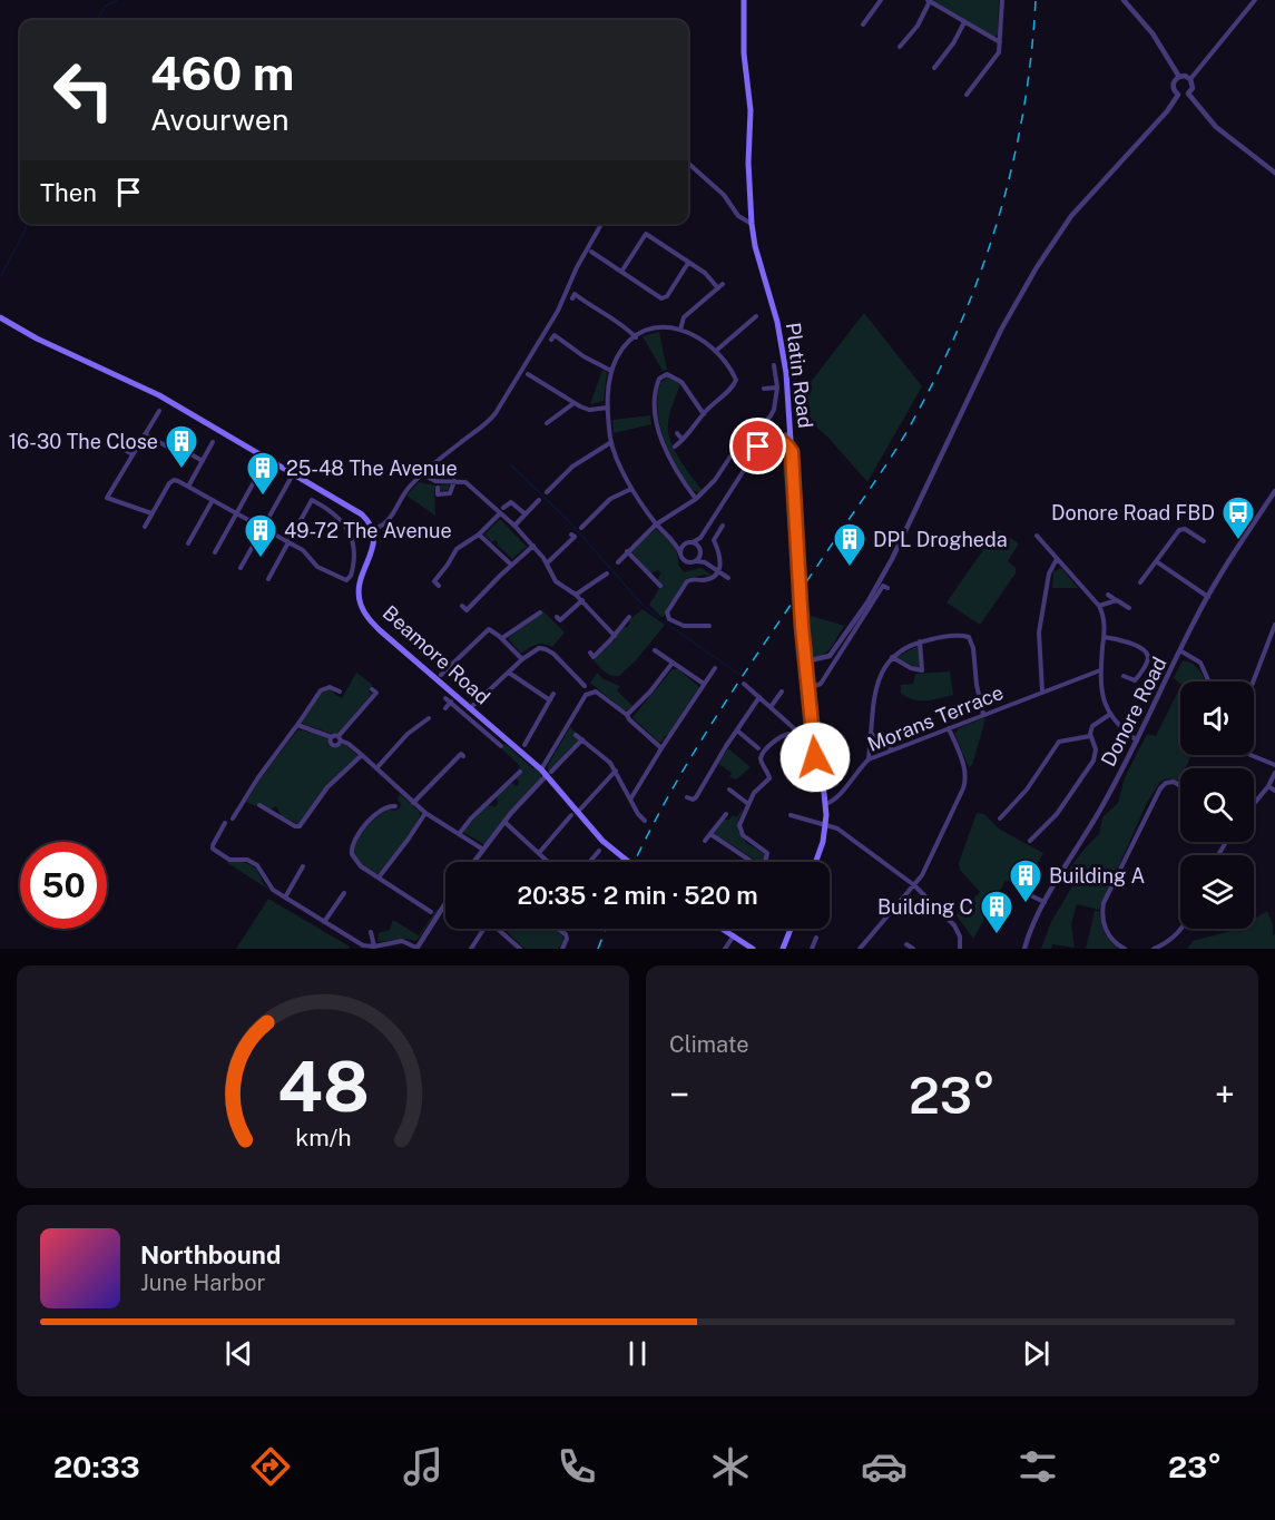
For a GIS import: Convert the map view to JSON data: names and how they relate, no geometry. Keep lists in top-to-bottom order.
{
  "streets": {
    "main road": ["Platin Road", "Beamore Road"],
    "street": ["Donore Road", "Morans Terrace"]
  },
  "crossings": [
    ["Platin Road", "Morans Terrace"]
  ],
  "places": {
    "building": [
      "16-30 The Close",
      "25-48 The Avenue",
      "49-72 The Avenue",
      "DPL Drogheda",
      "Building A",
      "Building C"
    ],
    "bus stop": ["Donore Road FBD"]
  },
  "page": {
    "turn": ["460 m", "Avourwen"],
    "then": "Then",
    "limit": "50",
    "trip": "20:35 · 2 min · 520 m",
    "tile": "Climate",
    "heat": ["−", "23°", "+"],
    "song": ["Northbound", "June Harbor"],
    "tabs": ["20:33", "23°"],
    "gauge": ["48", "km/h"]
  }
}
